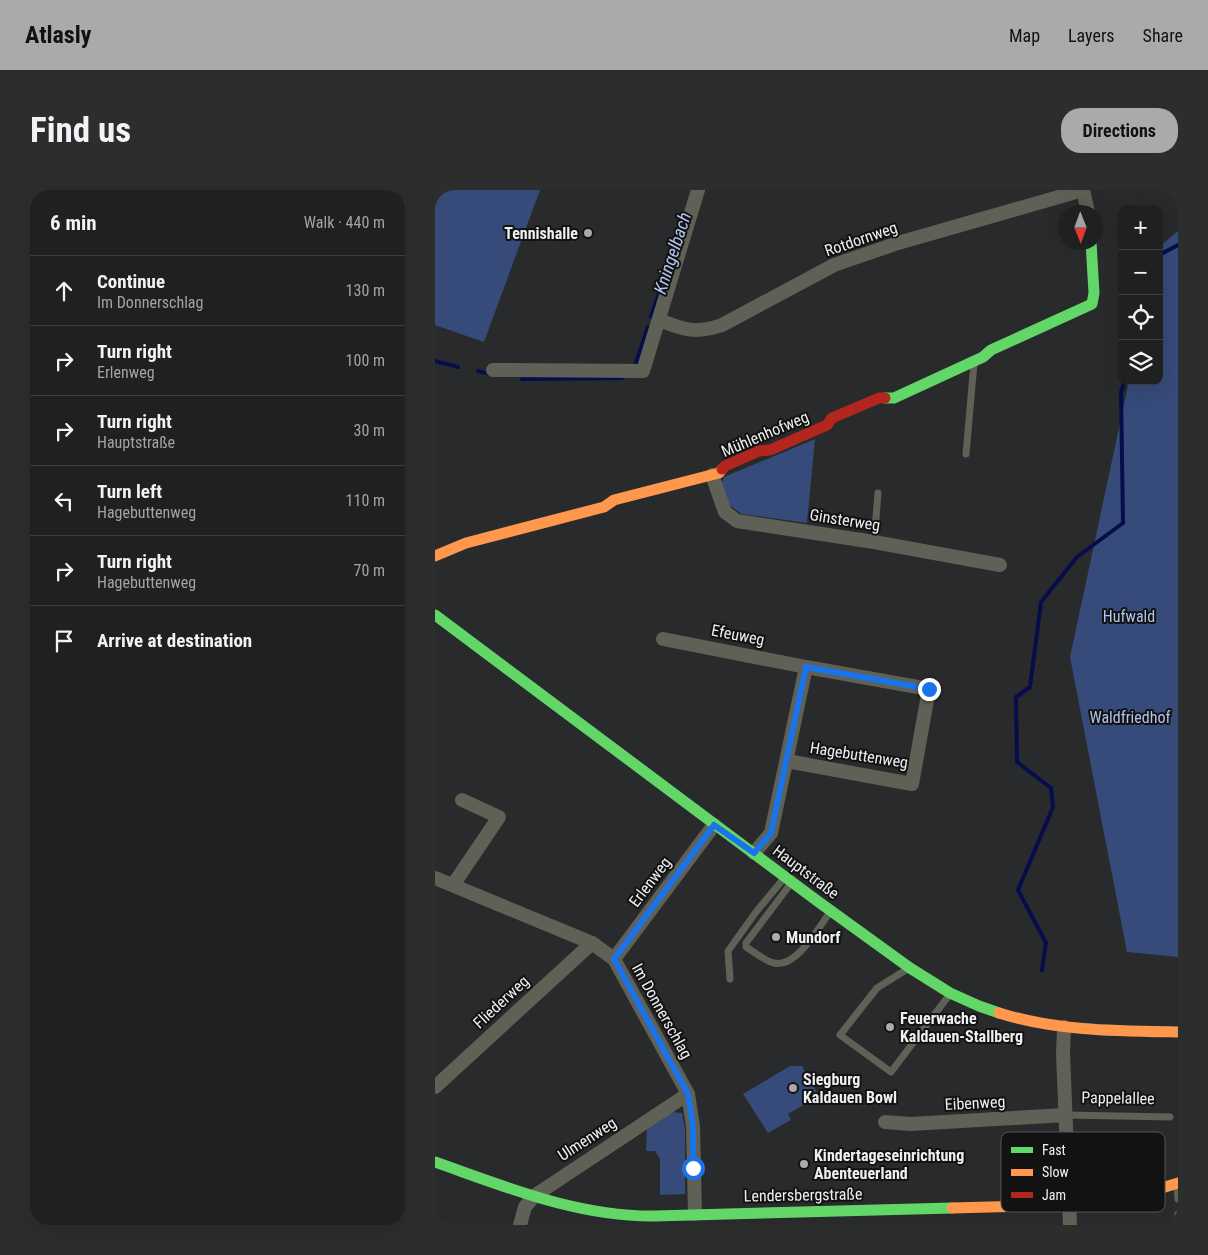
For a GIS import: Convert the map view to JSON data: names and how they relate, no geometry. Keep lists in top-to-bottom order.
{
  "streets": {
    "street": [
      "Rotdornweg",
      "Mühlenhofweg",
      "Ginsterweg",
      "Efeuweg",
      "Hagebuttenweg",
      "Hauptstraße",
      "Erlenweg",
      "Fliederweg",
      "Im Donnerschlag",
      "Pappelallee",
      "Eibenweg",
      "Ulmenweg",
      "Lendersbergstraße"
    ]
  },
  "crossings": [
    ["Mühlenhofweg", "Ginsterweg"],
    ["Efeuweg", "Hagebuttenweg"],
    ["Hagebuttenweg", "Hauptstraße"],
    ["Hauptstraße", "Erlenweg"],
    ["Hauptstraße", "Pappelallee"],
    ["Erlenweg", "Im Donnerschlag"],
    ["Fliederweg", "Im Donnerschlag"],
    ["Im Donnerschlag", "Ulmenweg"],
    ["Im Donnerschlag", "Lendersbergstraße"],
    ["Pappelallee", "Eibenweg"],
    ["Ulmenweg", "Lendersbergstraße"]
  ],
  "water": ["Kningelbach"],
  "parks": ["Hufwald", "Waldfriedhof"],
  "places": [
    "Tennishalle",
    "Mundorf",
    "Feuerwache Kaldauen-Stallberg",
    "Siegburg Kaldauen Bowl",
    "Kindertageseinrichtung Abenteuerland"
  ],
  "legend": ["Fast", "Slow", "Jam"],
  "north": "bottom",
  "page": {
    "header": "Atlasly",
    "nav": ["Map", "Layers", "Share"],
    "buttons": "Directions",
    "title": "Find us",
    "heading": ["6 min", "Walk · 440 m"],
    "map_buttons": ["+", "−"],
    "list": [
      ["Continue", "Im Donnerschlag", "130 m"],
      ["Turn right", "Erlenweg", "100 m"],
      ["Turn right", "Hauptstraße", "30 m"],
      ["Turn left", "Hagebuttenweg", "110 m"],
      ["Turn right", "Hagebuttenweg", "70 m"],
      "Arrive at destination"
    ]
  }
}
